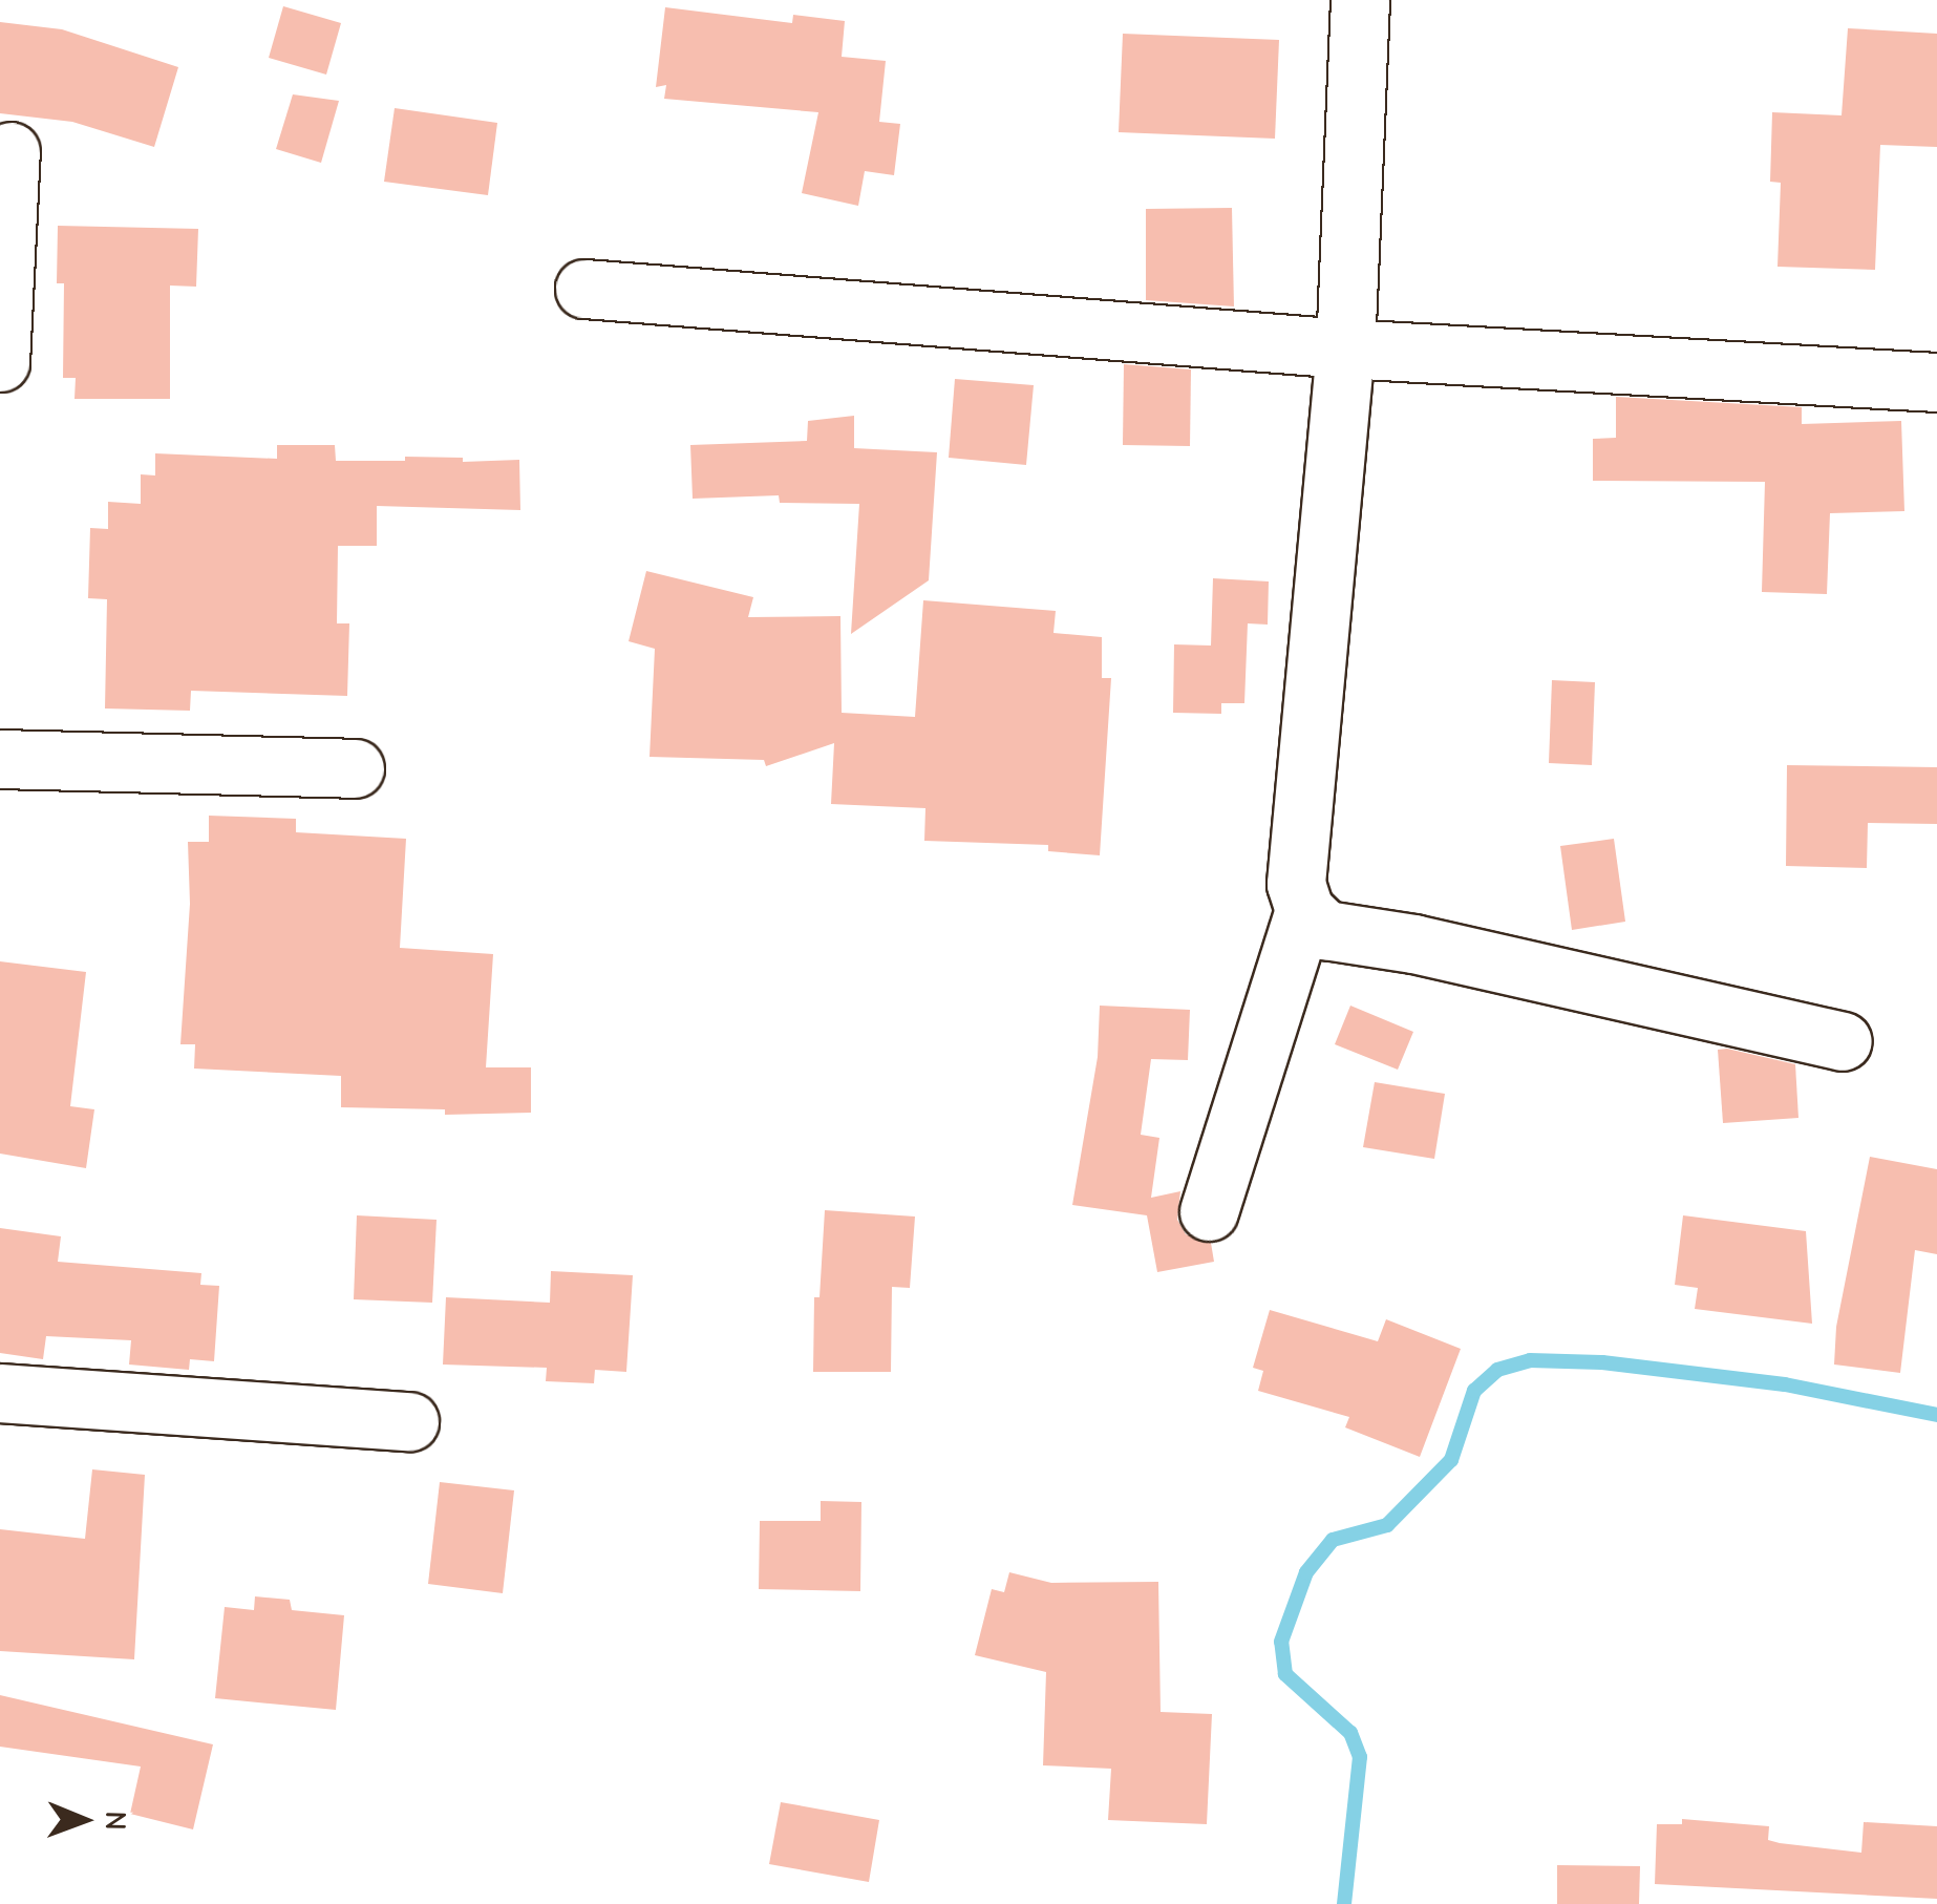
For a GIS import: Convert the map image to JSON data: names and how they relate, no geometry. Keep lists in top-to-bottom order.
{
  "north": "right"
}
